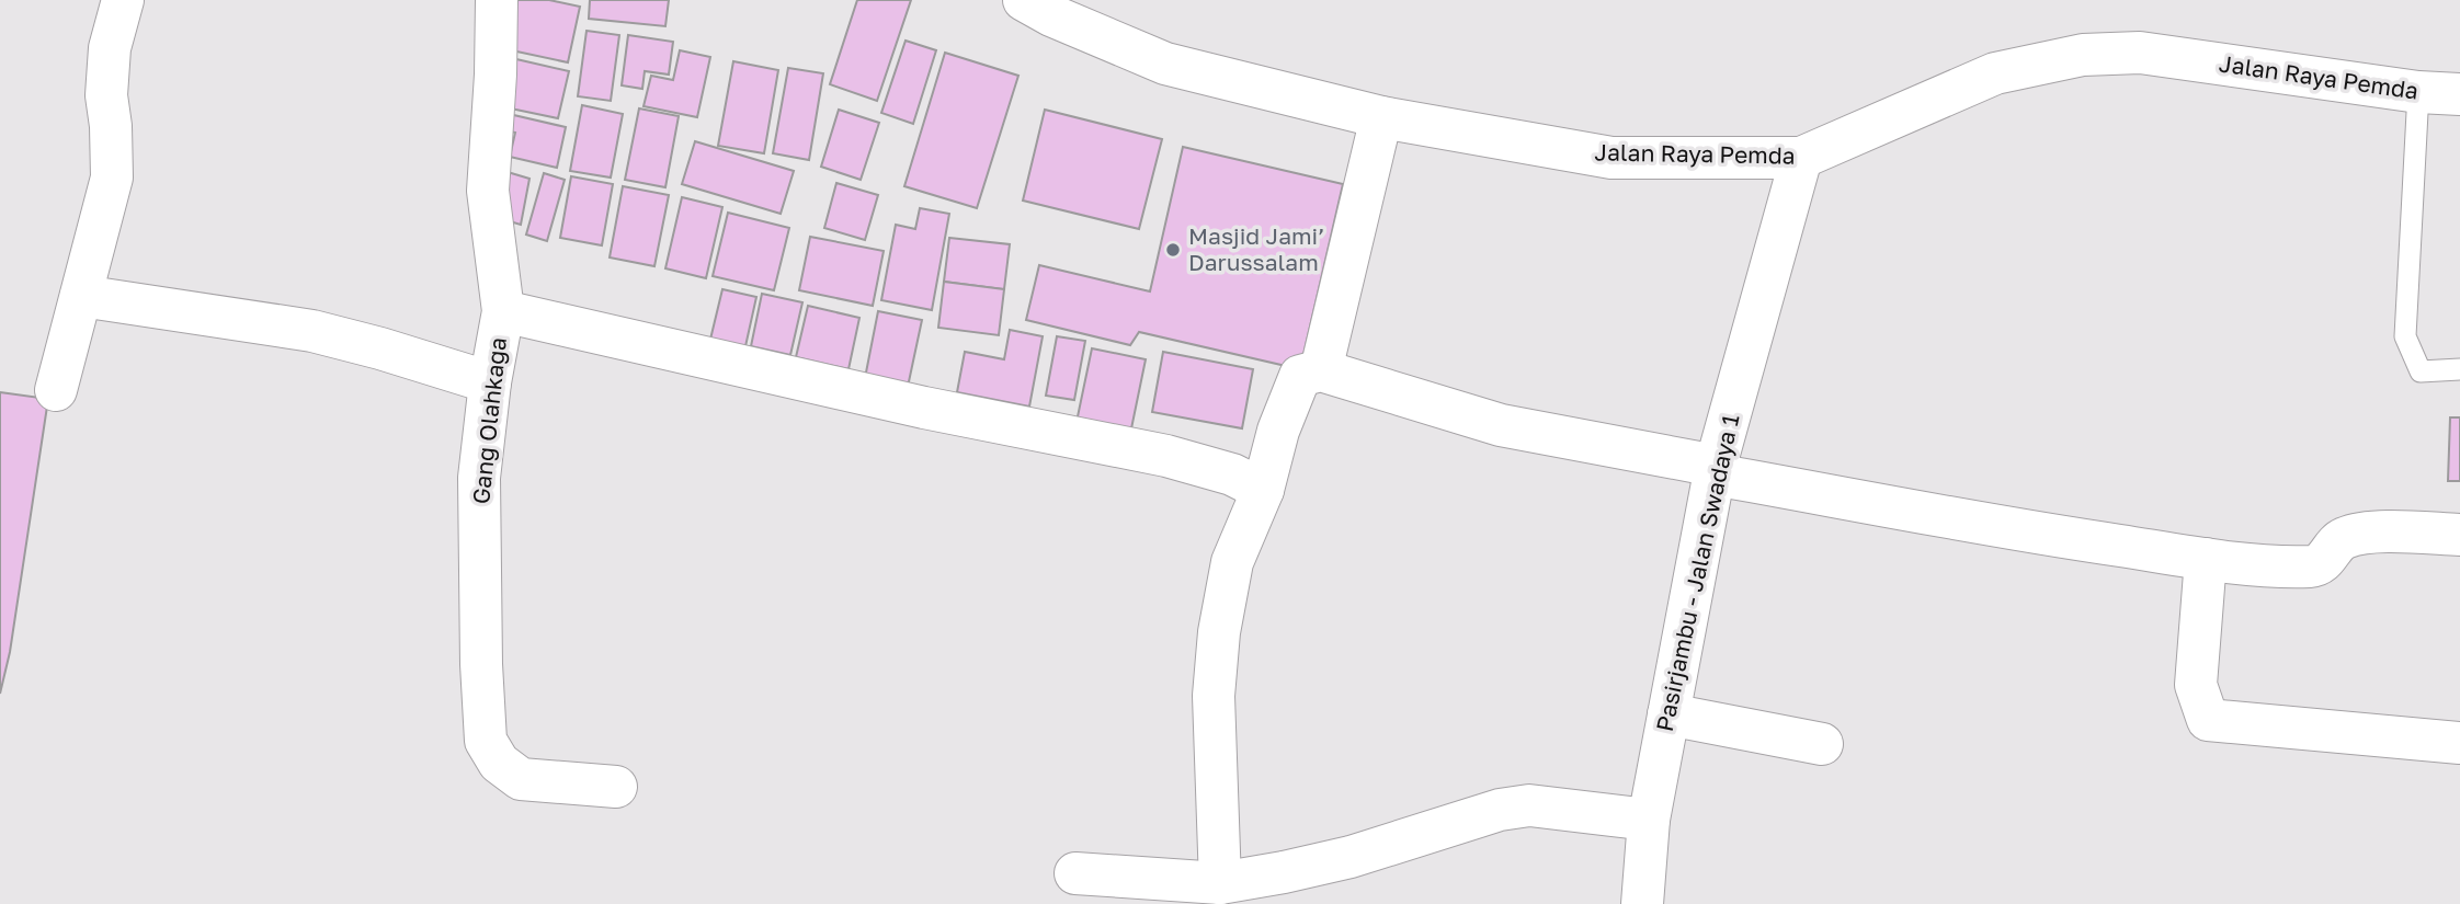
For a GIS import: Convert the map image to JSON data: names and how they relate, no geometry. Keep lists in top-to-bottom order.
{
  "streets": {
    "street": ["Jalan Raya Pemda", "Gang Olahkaga", "Pasirjambu - Jalan Swadaya 1"]
  },
  "crossings": [
    ["Jalan Raya Pemda", "Pasirjambu - Jalan Swadaya 1"]
  ],
  "places": ["Masjid Jami’ Darussalam"]
}
